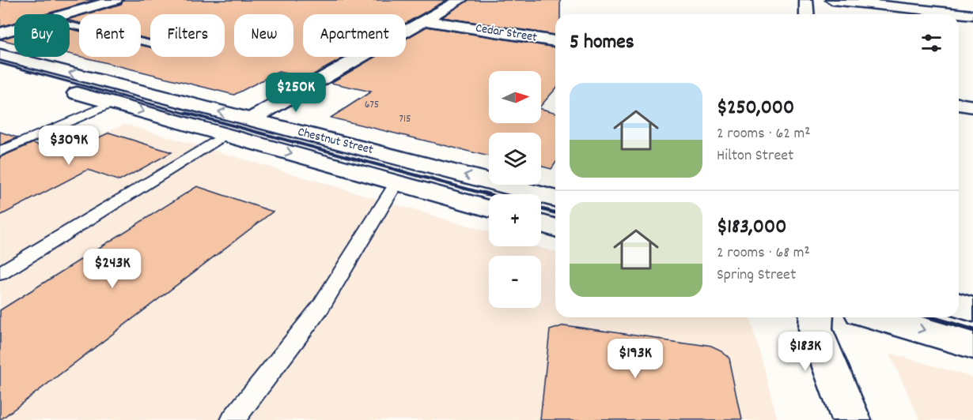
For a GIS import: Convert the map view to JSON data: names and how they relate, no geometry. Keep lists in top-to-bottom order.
{
  "streets": {
    "street": ["Cedar Street", "Chestnut Street"]
  },
  "house_numbers": ["675", "715"],
  "north": "right",
  "page": {
    "chip": [
      "Buy",
      "Rent",
      "Filters",
      "New",
      "Apartment"
    ],
    "heading": "5 homes",
    "map_buttons": ["+", "−"],
    "list": [
      {
        "name": "$250,000",
        "note": "2 rooms · 62 m² · Hilton Street"
      },
      {
        "name": "$183,000",
        "note": "2 rooms · 68 m² · Spring Street"
      }
    ],
    "price": [
      "$250K",
      "$309K",
      "$243K",
      "$183K",
      "$193K"
    ]
  }
}
